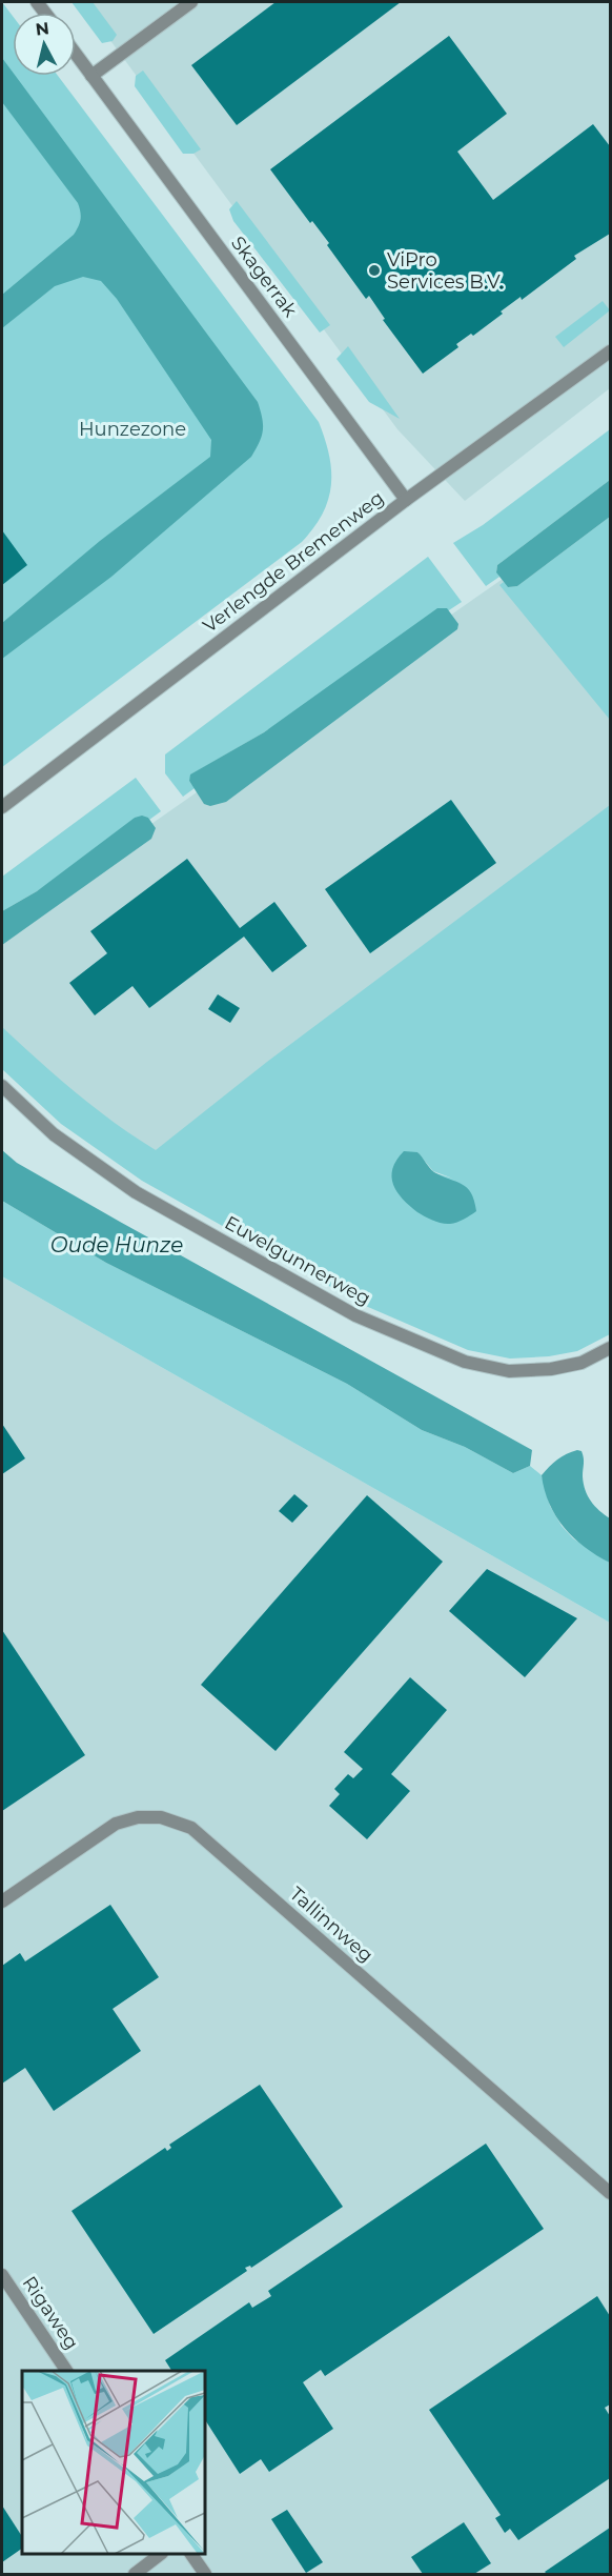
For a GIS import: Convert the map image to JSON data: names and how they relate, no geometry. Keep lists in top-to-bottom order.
{
  "streets": {
    "street": [
      "Skagerrak",
      "Verlengde Bremenweg",
      "Euvelgunnerweg",
      "Tallinnweg",
      "Rigaweg"
    ]
  },
  "crossings": [
    ["Skagerrak", "Verlengde Bremenweg"]
  ],
  "water": ["Oude Hunze"],
  "parks": ["Hunzezone"],
  "places": ["ViPro Services B.V."],
  "north": "top"
}
